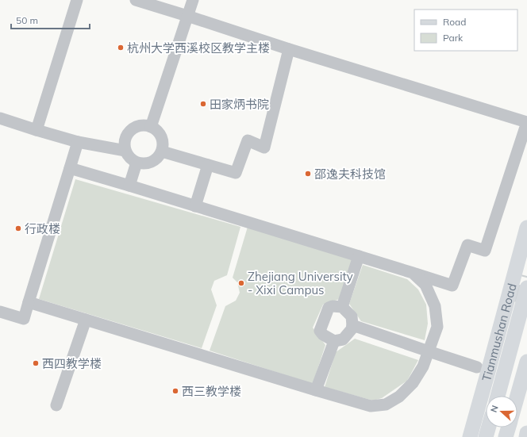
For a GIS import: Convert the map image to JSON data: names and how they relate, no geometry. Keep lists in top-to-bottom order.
{
  "streets": {
    "main road": ["Tianmushan Road"]
  },
  "places": [
    "杭州大学西溪校区教学主楼",
    "田家炳书院",
    "邵逸夫科技馆",
    "行政楼",
    "Zhejiang University - Xixi Campus",
    "西四教学楼",
    "西三教学楼"
  ],
  "legend": ["Road", "Park"],
  "scale_bar": "50 m",
  "north": "left"
}
